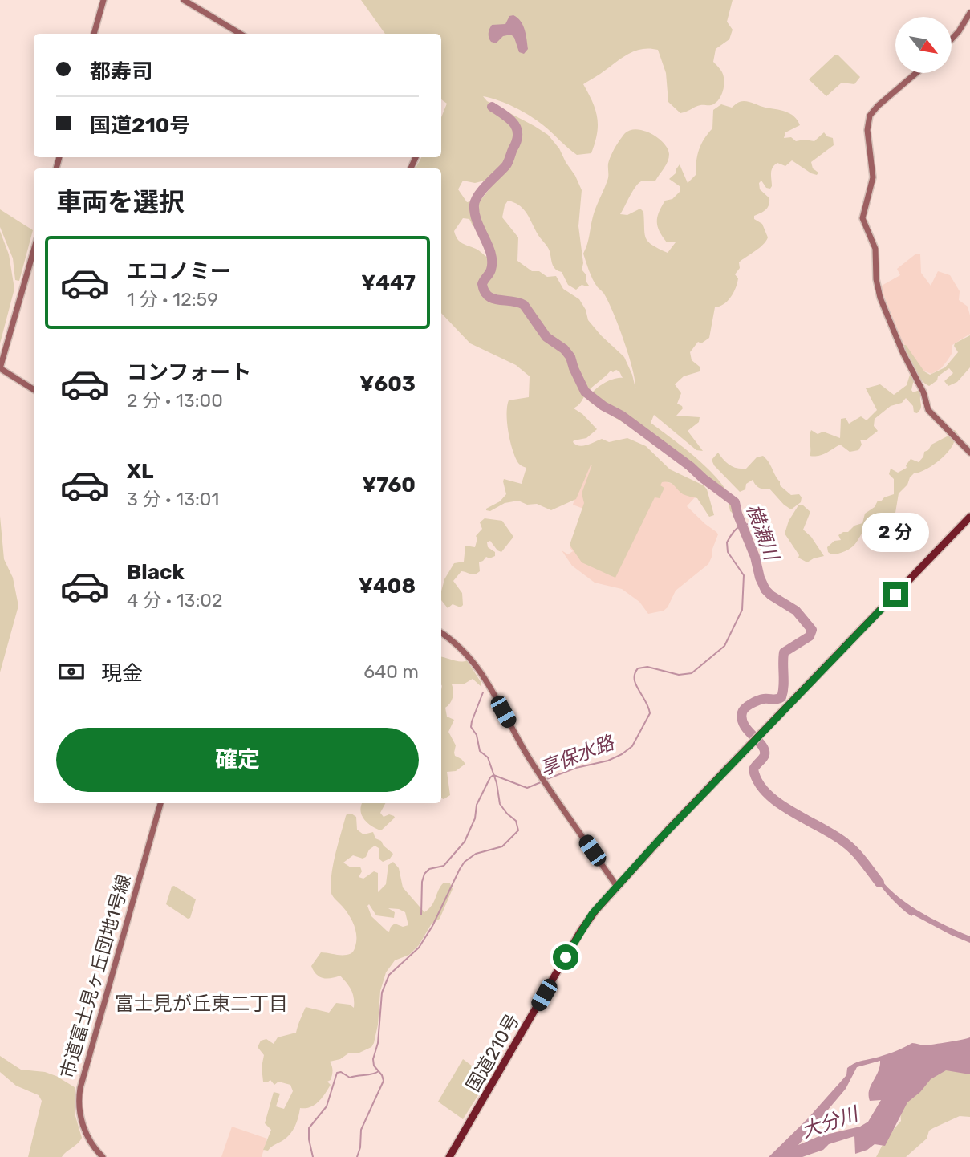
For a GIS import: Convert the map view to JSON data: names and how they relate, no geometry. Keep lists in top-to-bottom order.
{
  "streets": {
    "highway": ["国道210号"],
    "street": ["市道富士見ヶ丘団地1号線"]
  },
  "districts": ["富士見が丘東二丁目"],
  "water": ["横瀬川", "享保水路", "大分川"],
  "north": "bottom right",
  "page": {
    "banner": ["都寿司", "国道210号"],
    "heading": "車両を選択",
    "list": [
      {
        "name": "エコノミー",
        "note": "1 分 · 12:59",
        "value": "¥447"
      },
      {
        "name": "コンフォート",
        "note": "2 分 · 13:00",
        "value": "¥603"
      },
      {
        "name": "XL",
        "note": "3 分 · 13:01",
        "value": "¥760"
      },
      {
        "name": "Black",
        "note": "4 分 · 13:02",
        "value": "¥408"
      }
    ],
    "bubble": "2 分",
    "pay": ["現金", "640 m"],
    "buttons": "確定"
  }
}
